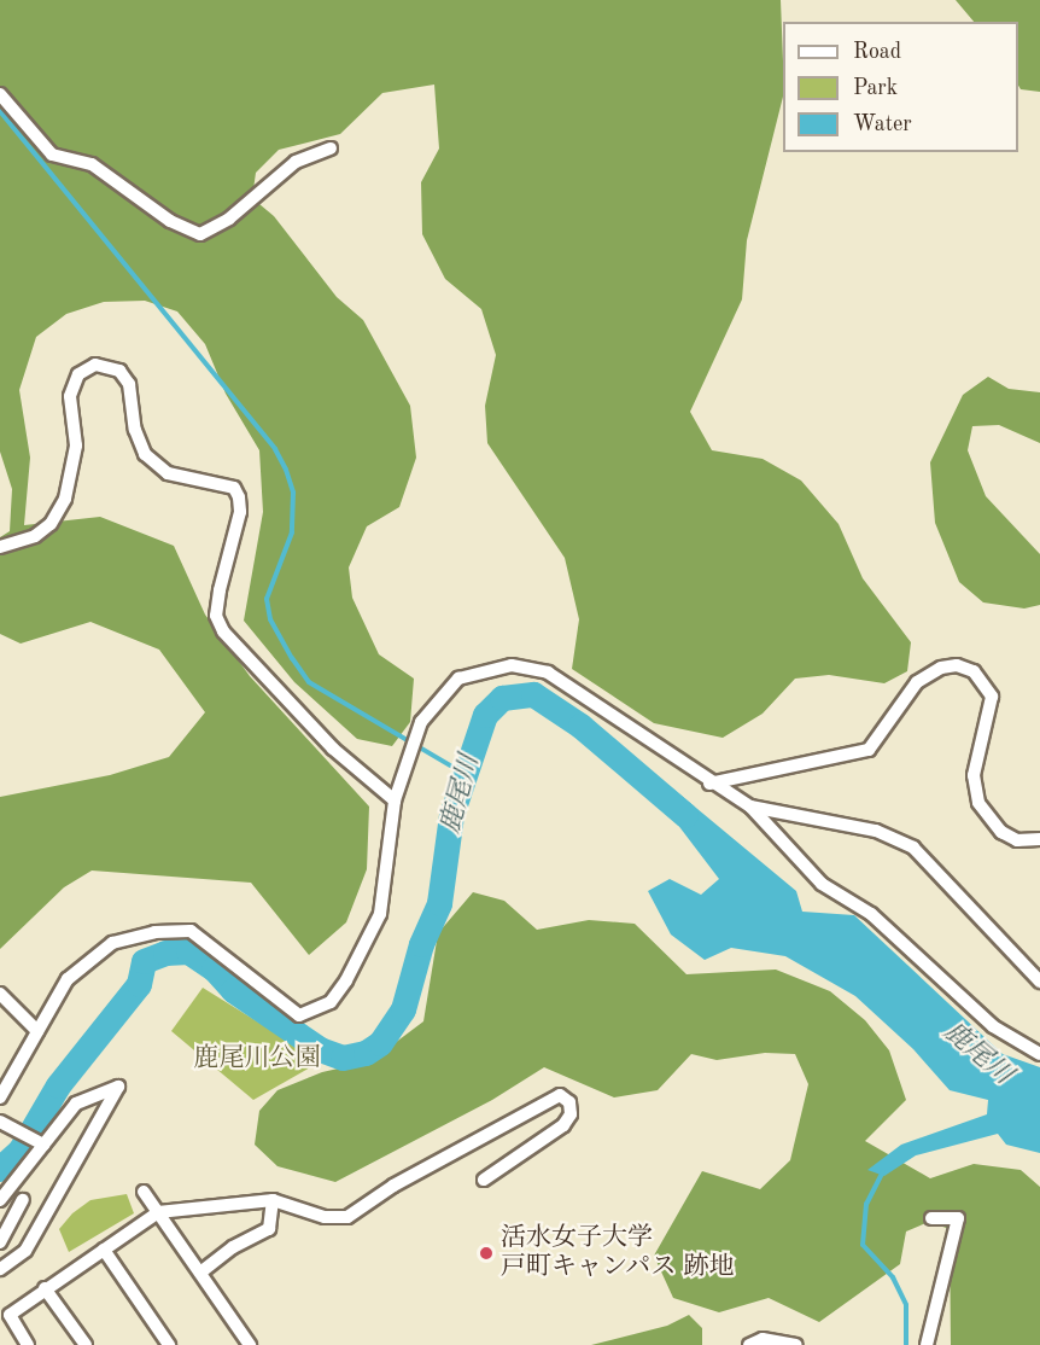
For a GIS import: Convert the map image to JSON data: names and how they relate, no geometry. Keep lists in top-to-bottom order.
{
  "water": ["鹿尾川"],
  "parks": ["鹿尾川公園"],
  "places": ["活水女子大学 戸町キャンパス 跡地"],
  "legend": ["Road", "Park", "Water"]
}
